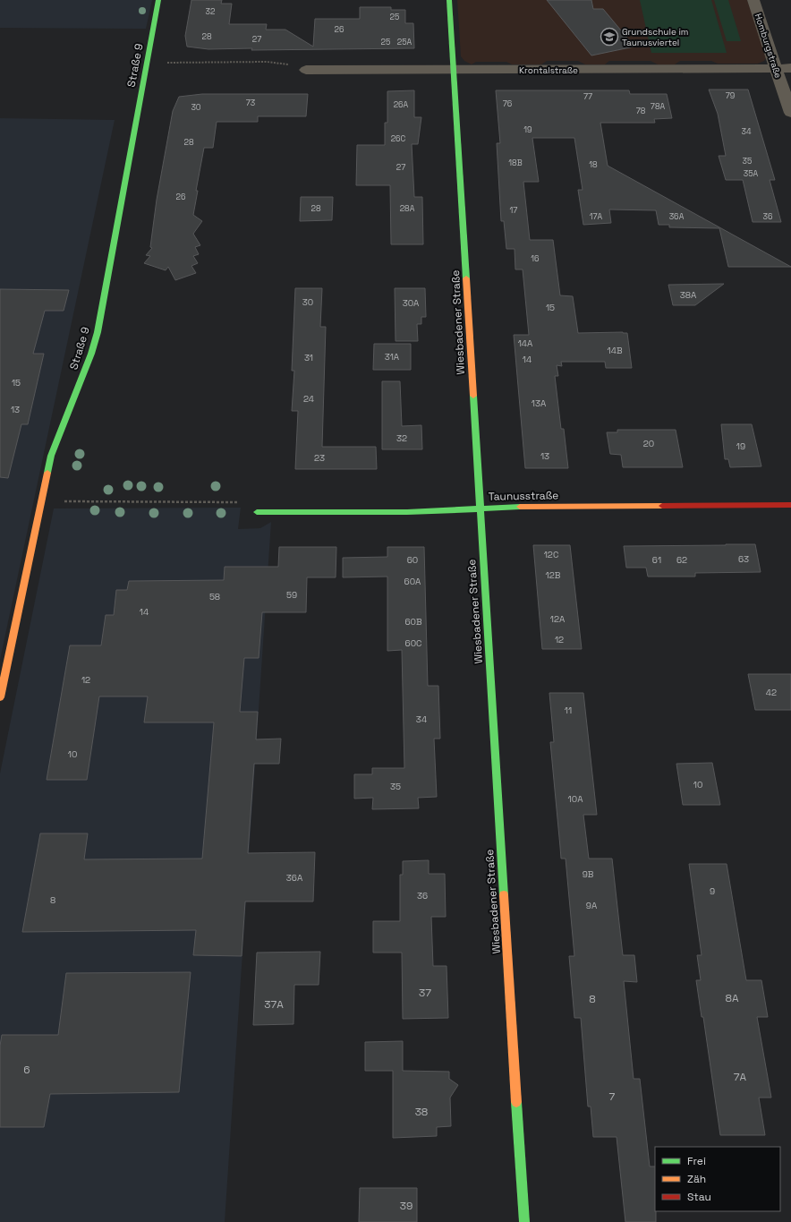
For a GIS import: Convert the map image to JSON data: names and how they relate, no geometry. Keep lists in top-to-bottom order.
{
  "streets": {
    "street": [
      "Homburgstraße",
      "Straße 9",
      "Krontalstraße",
      "Wiesbadener Straße",
      "Taunusstraße"
    ]
  },
  "crossings": [
    ["Homburgstraße", "Krontalstraße"],
    ["Krontalstraße", "Wiesbadener Straße"],
    ["Wiesbadener Straße", "Taunusstraße"]
  ],
  "places": {
    "school or university": ["Grundschule im Taunusviertel"]
  },
  "house_numbers": [
    "32",
    "25",
    "26",
    "28",
    "27",
    "25",
    "25A",
    "79",
    "77",
    "73",
    "76",
    "26A",
    "78A",
    "30",
    "78",
    "19",
    "34",
    "26C",
    "28",
    "35",
    "18B",
    "18",
    "27",
    "35A",
    "26",
    "28",
    "28A",
    "17",
    "17A",
    "36A",
    "36",
    "16",
    "38A",
    "30",
    "30A",
    "15",
    "14A",
    "14B",
    "31A",
    "31",
    "14",
    "15",
    "24",
    "13A",
    "13",
    "32",
    "20",
    "19",
    "13",
    "23",
    "12C",
    "63",
    "60",
    "61",
    "62",
    "12B",
    "60A",
    "59",
    "58",
    "14",
    "12A",
    "60B",
    "12",
    "60C",
    "12",
    "42",
    "11",
    "34",
    "10",
    "10",
    "35",
    "10A",
    "9B",
    "36A",
    "9",
    "36",
    "8",
    "9A",
    "37",
    "8A",
    "8",
    "37A",
    "6",
    "7A",
    "7",
    "38",
    "39"
  ],
  "legend": ["Frei", "Zäh", "Stau"]
}
